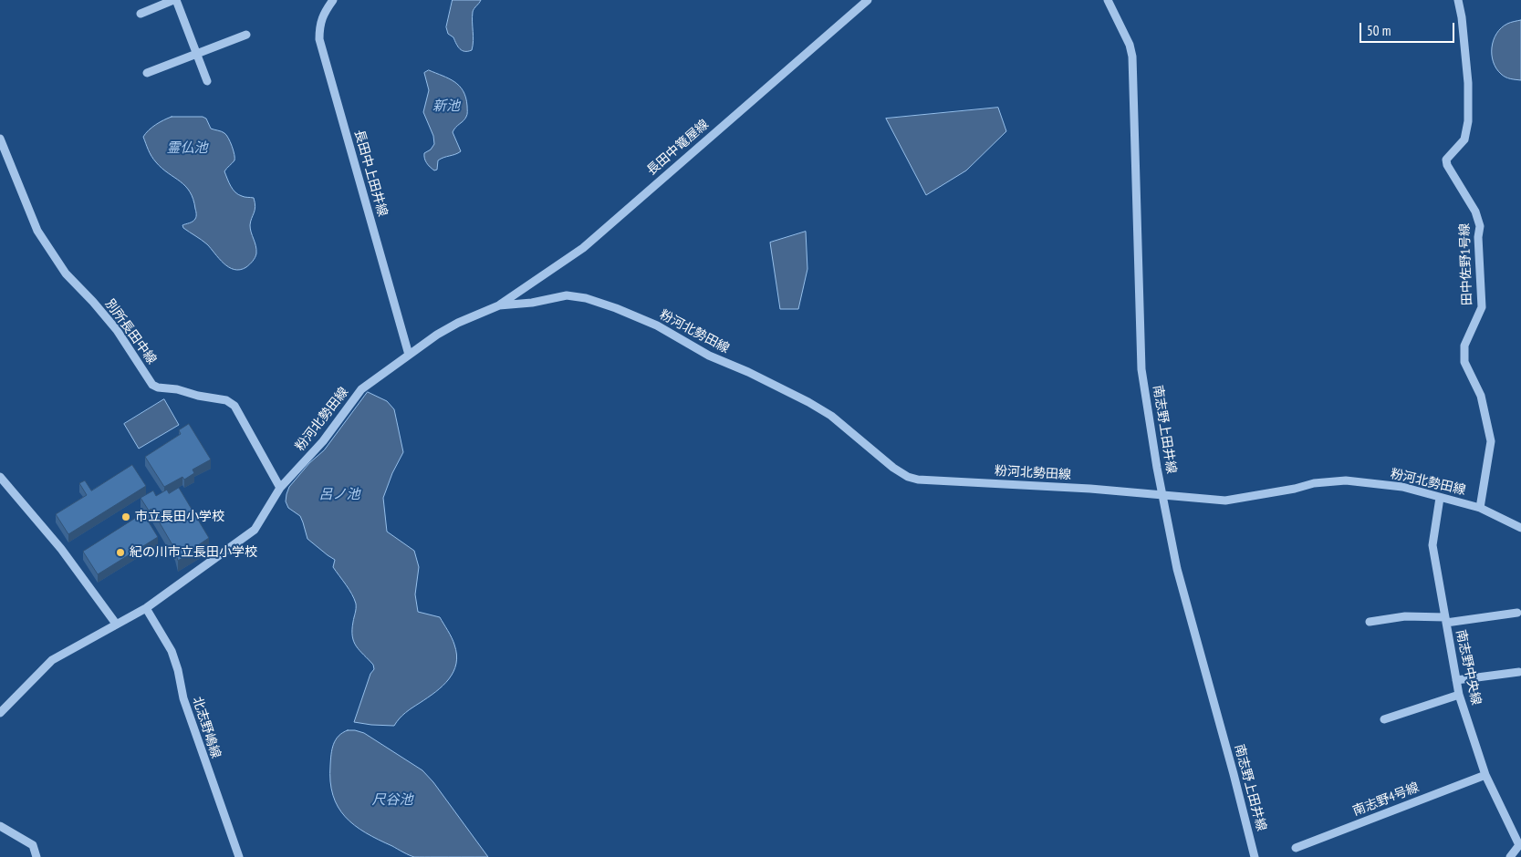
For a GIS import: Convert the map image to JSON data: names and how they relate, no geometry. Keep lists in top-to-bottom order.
{
  "streets": {
    "street": [
      "長田中篭屋線",
      "長田中上田井線",
      "田中佐野1号線",
      "別所長田中線",
      "粉河北勢田線",
      "南志野上田井線",
      "南志野中央線",
      "北志野嶋線",
      "南志野4号線"
    ]
  },
  "crossings": [
    ["長田中篭屋線", "粉河北勢田線"],
    ["長田中上田井線", "粉河北勢田線"],
    ["田中佐野1号線", "粉河北勢田線"],
    ["別所長田中線", "粉河北勢田線"],
    ["粉河北勢田線", "南志野上田井線"],
    ["粉河北勢田線", "南志野中央線"],
    ["粉河北勢田線", "北志野嶋線"],
    ["南志野中央線", "南志野4号線"]
  ],
  "water": [
    "新池",
    "霊仏池",
    "呂ノ池",
    "尺谷池"
  ],
  "places": ["市立長田小学校", "紀の川市立長田小学校"],
  "scale_bar": "50 m"
}
